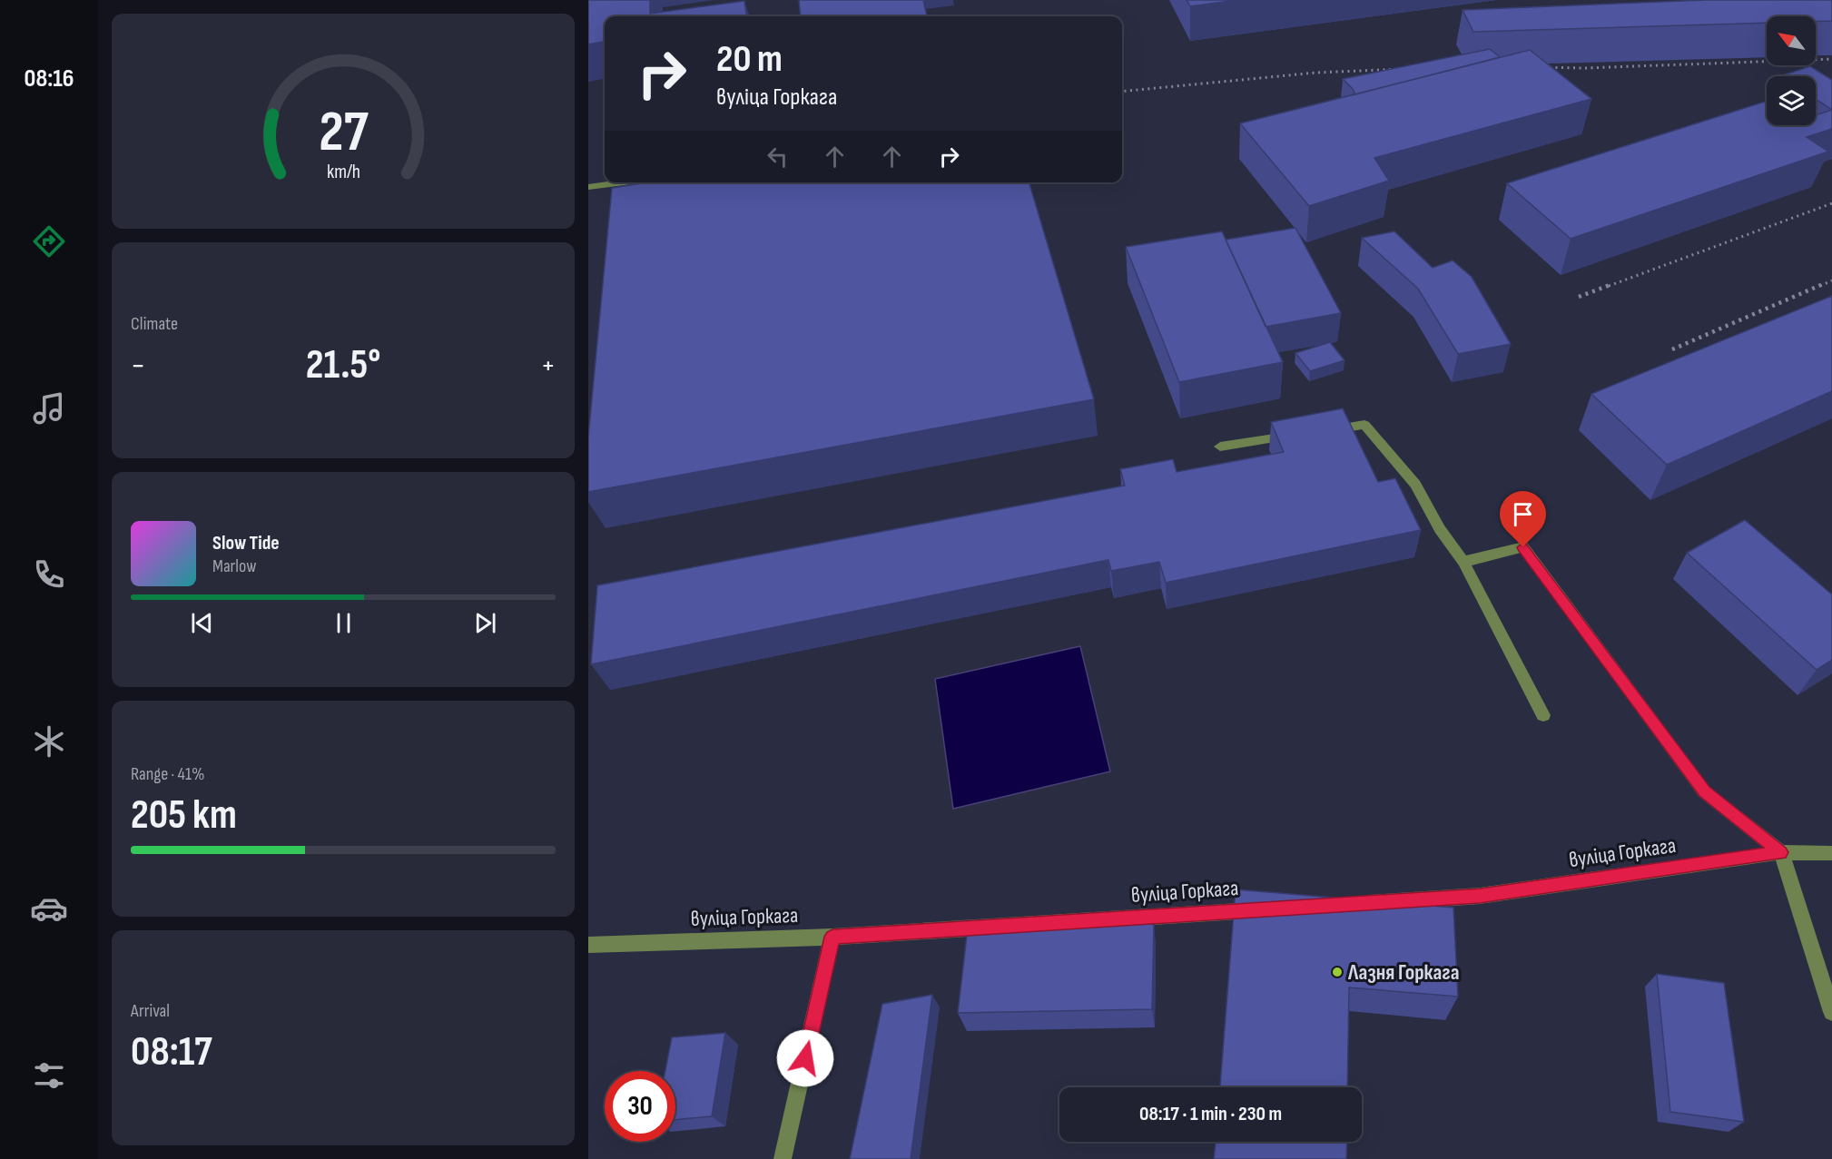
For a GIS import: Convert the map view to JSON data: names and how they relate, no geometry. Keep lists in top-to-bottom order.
{
  "streets": {
    "street": ["вуліца Горкага"]
  },
  "places": ["Лазня Горкага"],
  "north": "top left",
  "page": {
    "tabs": "08:16",
    "turn": ["20 m", "вуліца Горкага"],
    "tile": [
      "Climate",
      ["Range · 41%", "205 km"],
      ["Arrival", "08:17"]
    ],
    "heat": ["−", "21.5°", "+"],
    "song": ["Slow Tide", "Marlow"],
    "limit": "30",
    "trip": "08:17 · 1 min · 230 m",
    "gauge": ["27", "km/h"]
  }
}
